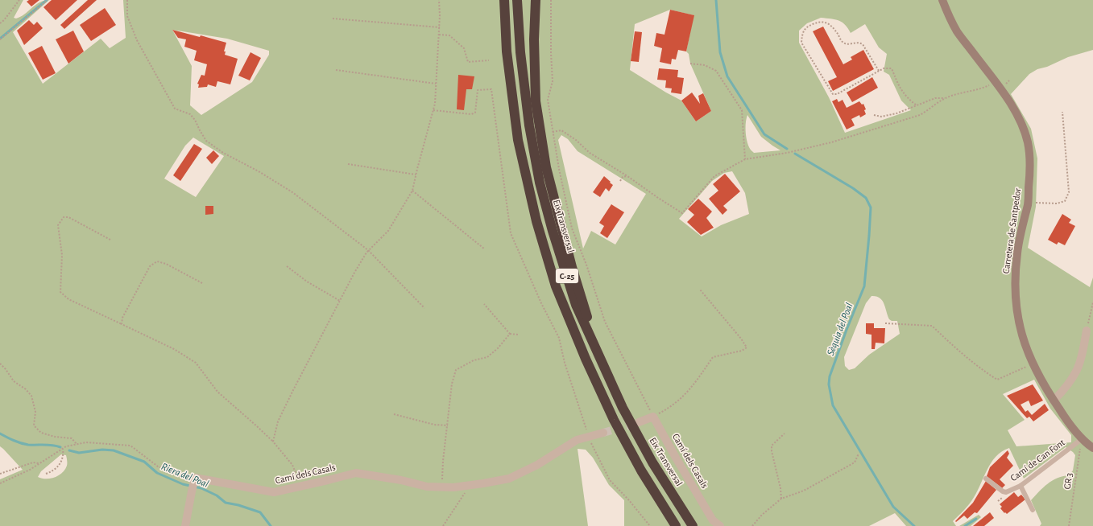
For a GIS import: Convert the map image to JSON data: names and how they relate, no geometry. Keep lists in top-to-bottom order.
{
  "streets": {
    "highway": ["Eix Transversal", "C-25"],
    "street": ["Carretera de Santpedor", "Camí dels Casals"],
    "lane": ["Camí de Can Font"],
    "path": ["GR 3"]
  },
  "crossings": [
    ["Carretera de Santpedor", "Camí de Can Font"],
    ["Carretera de Santpedor", "GR 3"],
    ["Camí de Can Font", "GR 3"]
  ],
  "water": ["Sèquia del Poal", "Riera del Poal"]
}
